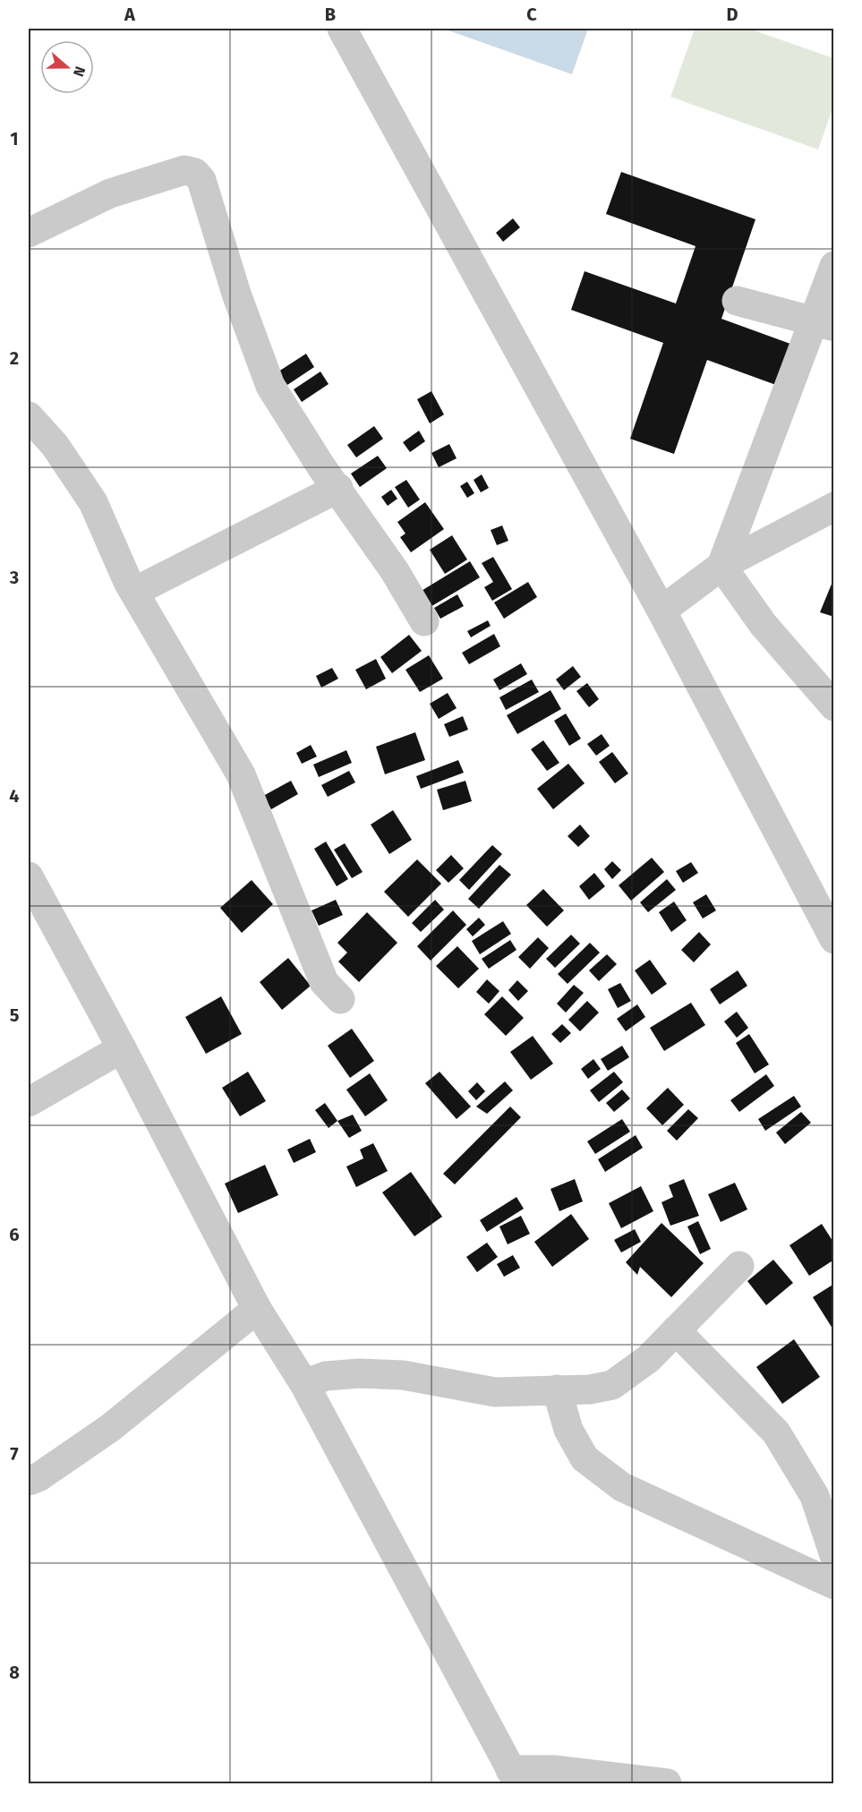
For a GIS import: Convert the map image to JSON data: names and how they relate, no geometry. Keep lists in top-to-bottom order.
{
  "north": "right",
  "grid": {
    "columns": [
      "A",
      "B",
      "C",
      "D"
    ],
    "rows": [
      "1",
      "2",
      "3",
      "4",
      "5",
      "6",
      "7",
      "8"
    ]
  }
}
